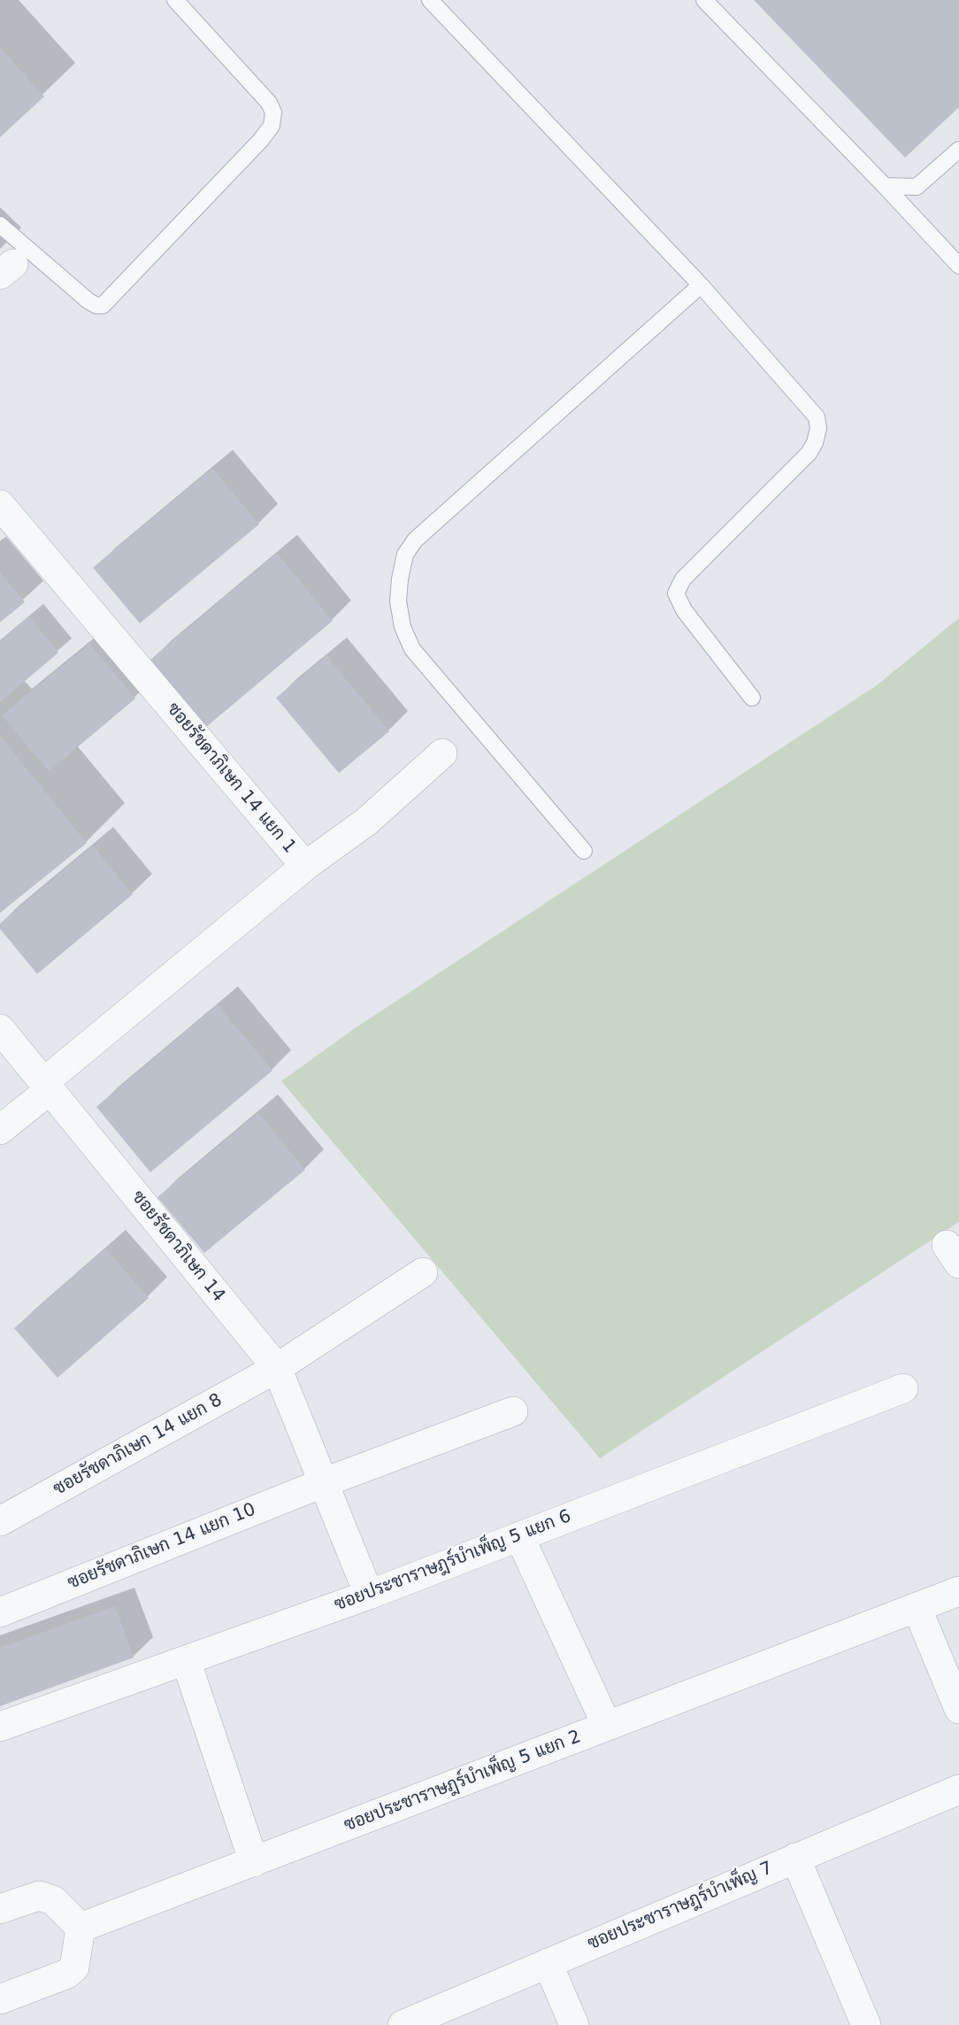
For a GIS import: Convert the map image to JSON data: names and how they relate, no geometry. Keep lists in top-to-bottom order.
{
  "streets": {
    "street": [
      "ซอยรัชดาภิเษก 14 แยก 1",
      "ซอยรัชดาภิเษก 14",
      "ซอยรัชดาภิเษก 14 แยก 8",
      "ซอยรัชดาภิเษก 14 แยก 10",
      "ซอยประชาราษฎร์บำเพ็ญ 5 แยก 6",
      "ซอยประชาราษฎร์บำเพ็ญ 5 แยก 2",
      "ซอยประชาราษฎร์บำเพ็ญ 7"
    ]
  },
  "crossings": [
    ["ซอยรัชดาภิเษก 14 แยก 1", "ซอยรัชดาภิเษก 14"],
    ["ซอยรัชดาภิเษก 14", "ซอยรัชดาภิเษก 14 แยก 8"],
    ["ซอยรัชดาภิเษก 14", "ซอยรัชดาภิเษก 14 แยก 10"],
    ["ซอยรัชดาภิเษก 14", "ซอยประชาราษฎร์บำเพ็ญ 5 แยก 6"]
  ]
}
